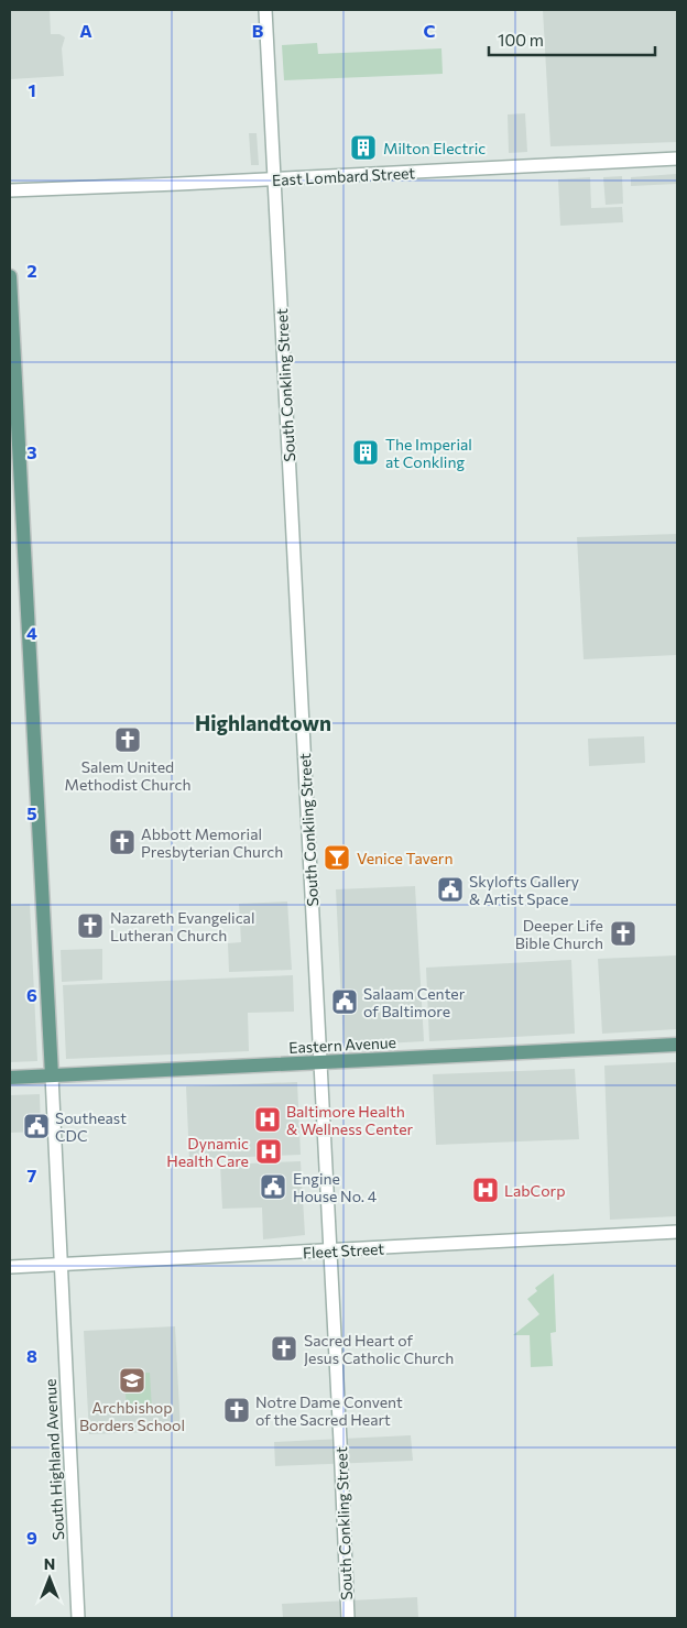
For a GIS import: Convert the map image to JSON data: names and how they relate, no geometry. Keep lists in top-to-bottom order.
{
  "streets": {
    "main road": ["Eastern Avenue", "South Highland Avenue"],
    "street": ["East Lombard Street", "South Conkling Street", "Fleet Street"]
  },
  "crossings": [
    ["East Lombard Street", "South Conkling Street"],
    ["South Conkling Street", "Eastern Avenue"],
    ["South Conkling Street", "Fleet Street"],
    ["Eastern Avenue", "South Highland Avenue"],
    ["Fleet Street", "South Highland Avenue"]
  ],
  "districts": ["Highlandtown"],
  "places": {
    "building": ["Milton Electric", "The Imperial at Conkling"],
    "church": [
      "Salem United Methodist Church",
      "Abbott Memorial Presbyterian Church",
      "Nazareth Evangelical Lutheran Church",
      "Deeper Life Bible Church",
      "Sacred Heart of Jesus Catholic Church",
      "Notre Dame Convent of the Sacred Heart"
    ],
    "bar": ["Venice Tavern"],
    "public building": [
      "Skylofts Gallery & Artist Space",
      "Salaam Center of Baltimore",
      "Southeast CDC",
      "Engine House No. 4"
    ],
    "hospital": ["Baltimore Health & Wellness Center", "Dynamic Health Care", "LabCorp"],
    "school or university": ["Archbishop Borders School"]
  },
  "scale_bar": "100 m",
  "north": "top",
  "grid": {
    "columns": ["A", "B", "C"],
    "rows": [
      "1",
      "2",
      "3",
      "4",
      "5",
      "6",
      "7",
      "8",
      "9"
    ]
  }
}
